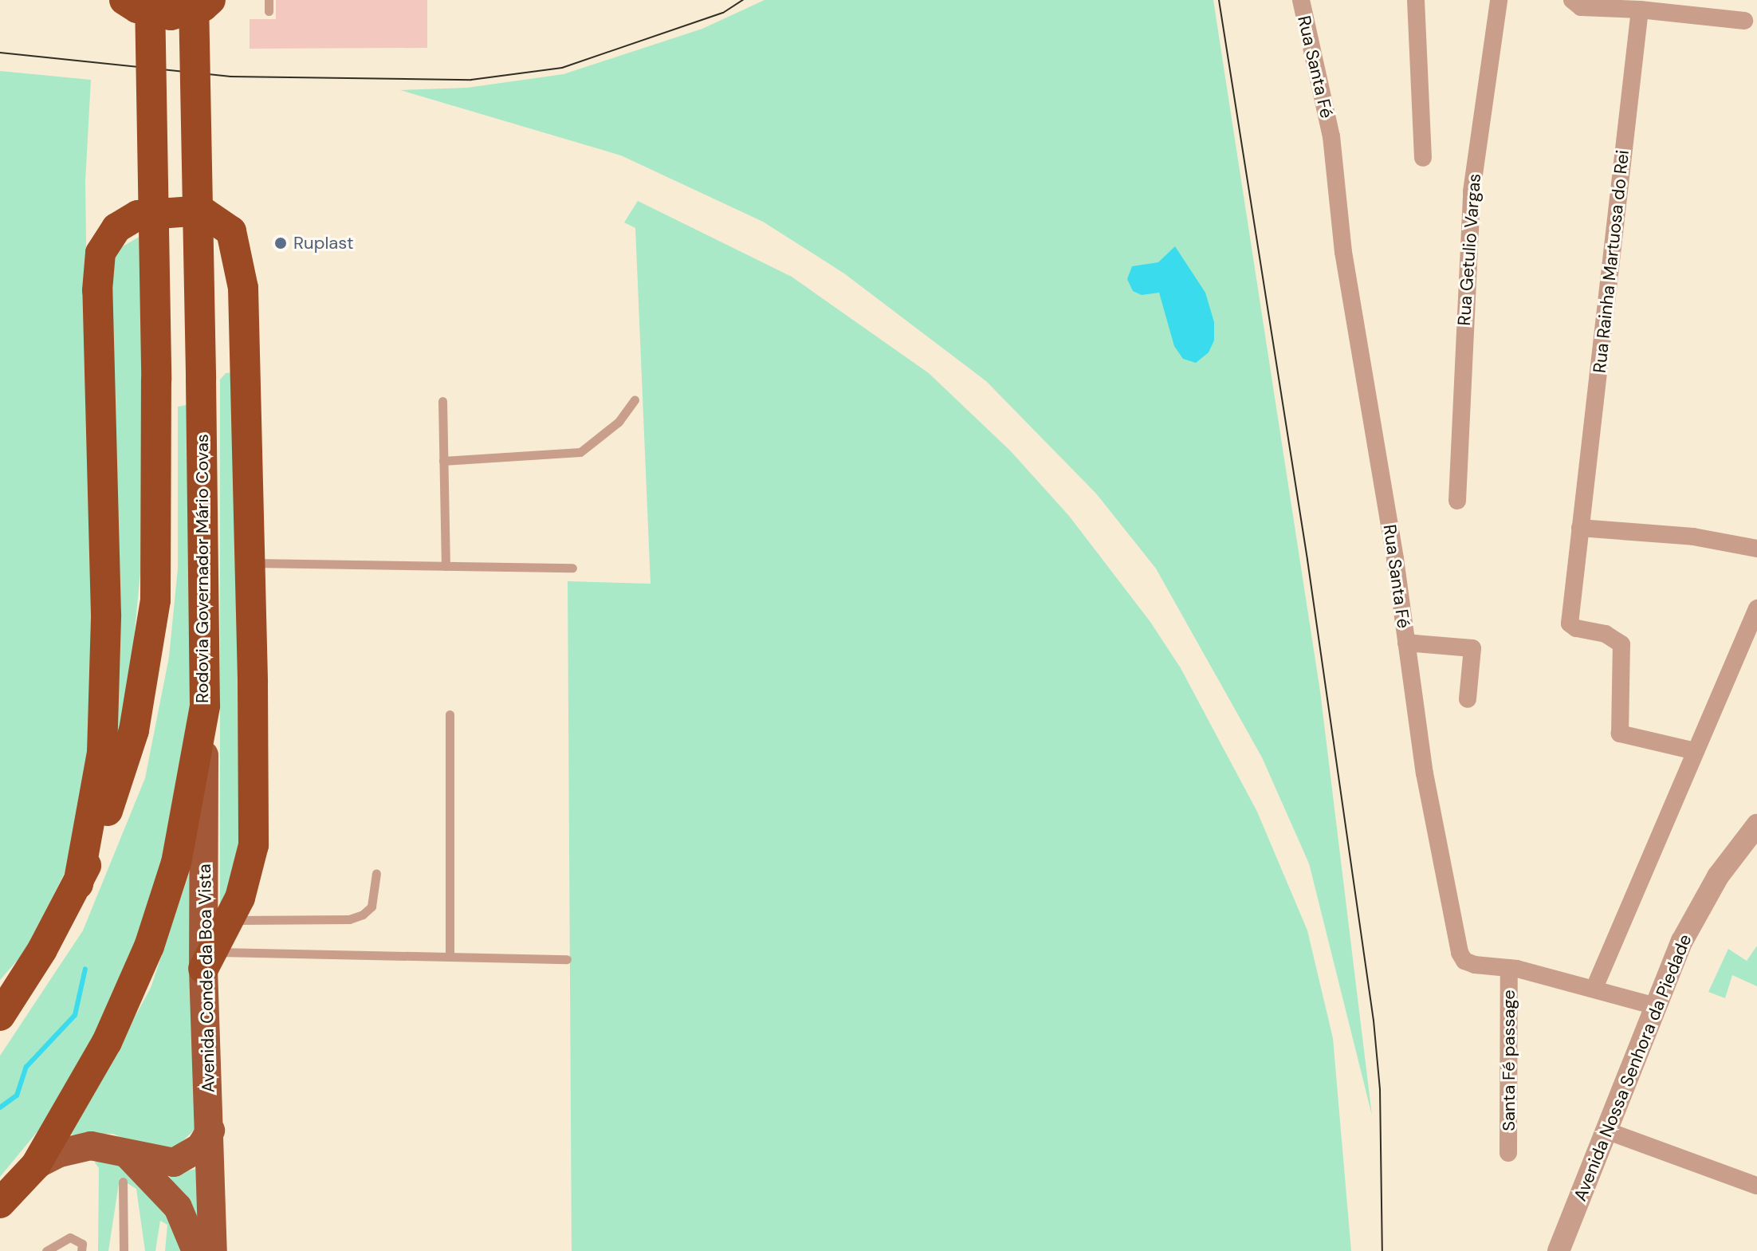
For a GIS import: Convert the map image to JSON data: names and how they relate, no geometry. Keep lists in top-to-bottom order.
{
  "streets": {
    "highway": ["Rodovia Governador Mário Covas"],
    "main road": ["Avenida Conde da Boa Vista"],
    "street": [
      "Rua Santa Fé",
      "Rua Getulio Vargas",
      "Rua Rainha Martuosa do Rei",
      "Santa Fé passage",
      "Avenida Nossa Senhora da Piedade"
    ]
  },
  "crossings": [
    ["Rua Santa Fé", "Santa Fé passage"],
    ["Rua Santa Fé", "Avenida Nossa Senhora da Piedade"],
    ["Rodovia Governador Mário Covas", "Avenida Conde da Boa Vista"]
  ],
  "places": ["Ruplast"]
}
